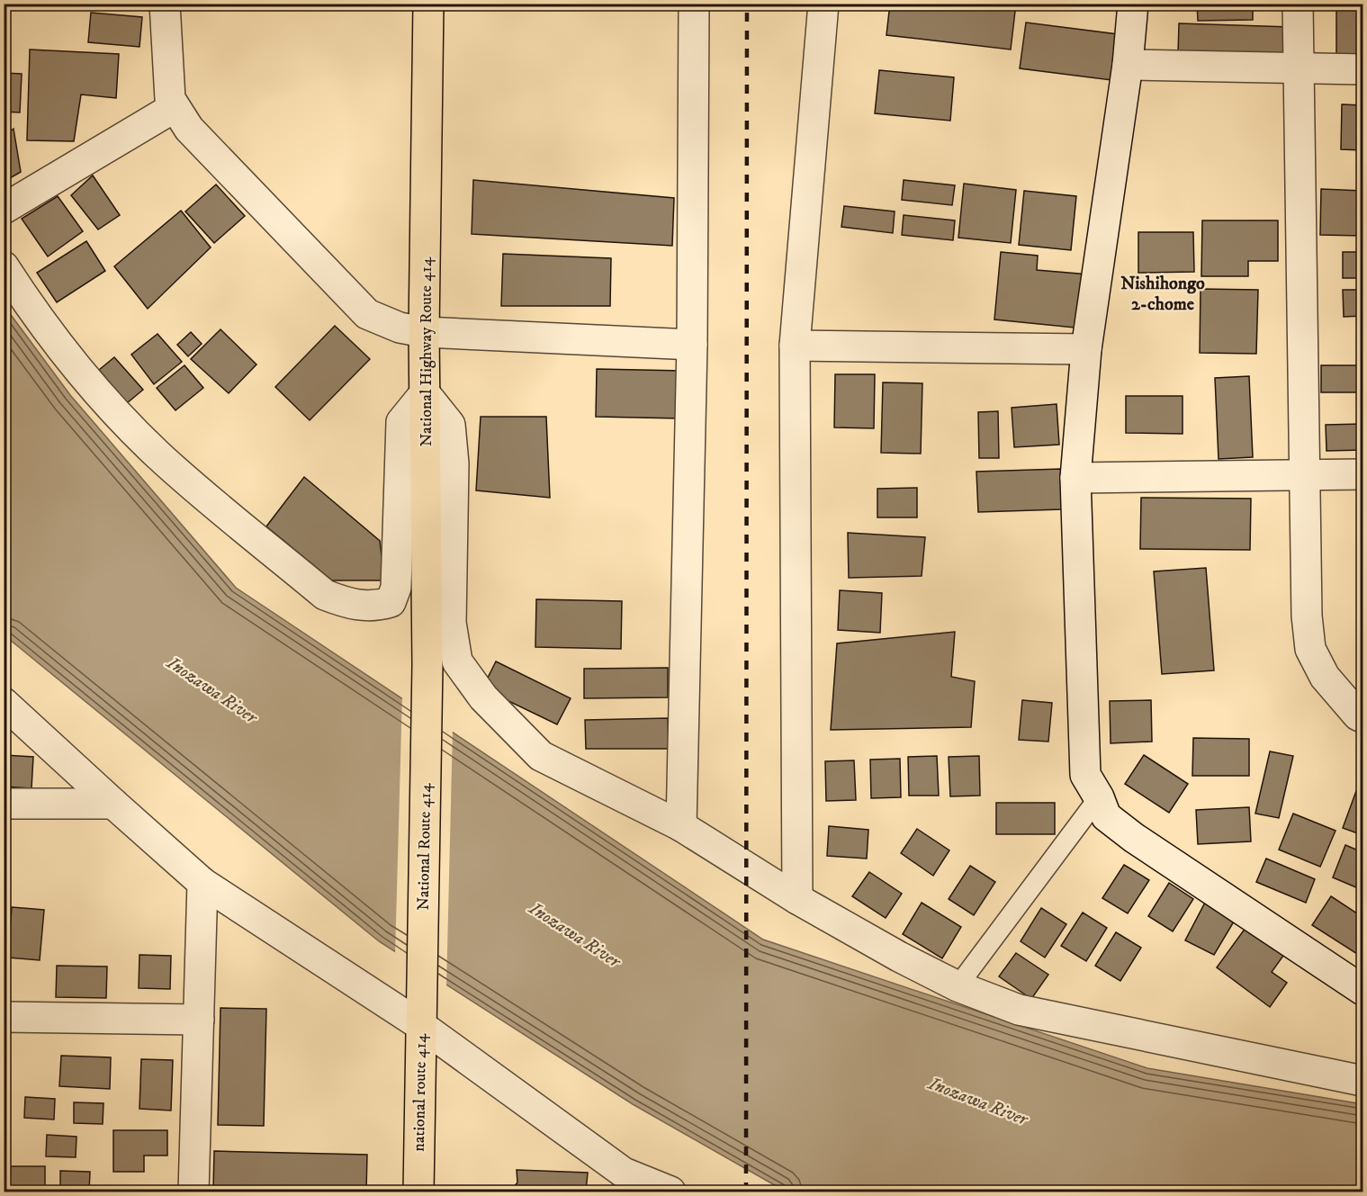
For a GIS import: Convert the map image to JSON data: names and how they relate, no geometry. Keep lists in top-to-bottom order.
{
  "streets": {
    "highway": ["National Highway Route 414", "National Route 414", "national route 414"]
  },
  "crossings": [
    ["National Highway Route 414", "National Route 414"],
    ["National Route 414", "national route 414"]
  ],
  "districts": ["Nishihongo 2-chome"],
  "water": ["Inozawa River"]
}
